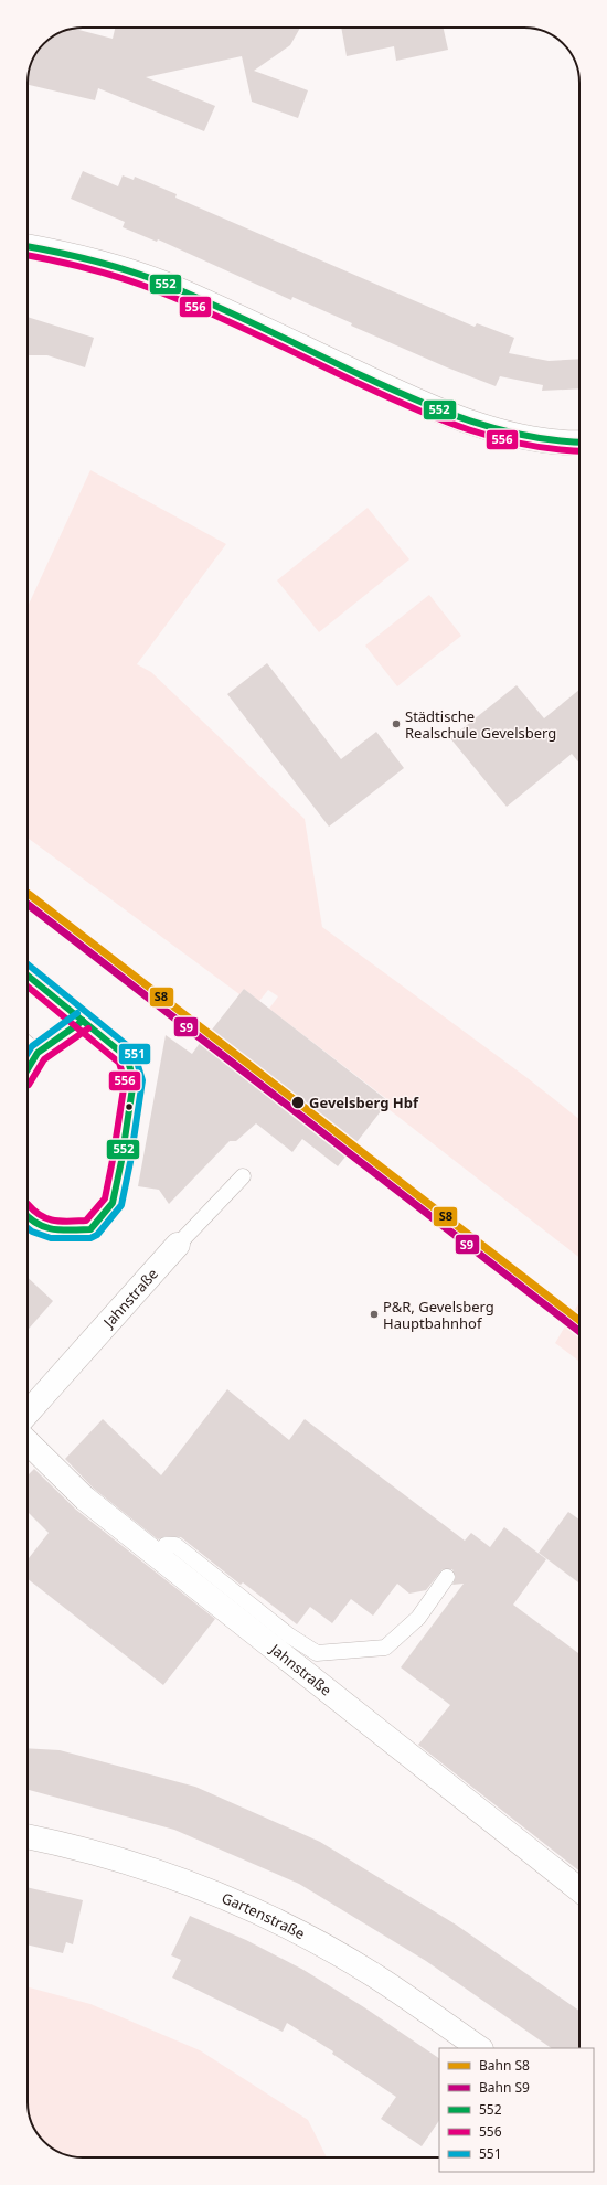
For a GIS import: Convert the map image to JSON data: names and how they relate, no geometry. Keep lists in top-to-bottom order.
{
  "streets": {
    "street": ["Jahnstraße", "Gartenstraße"]
  },
  "places": ["Städtische Realschule Gevelsberg", "Gevelsberg Hbf", "P&R, Gevelsberg Hauptbahnhof"],
  "lines": [
    "transit line 552",
    "transit line 556",
    "rail line S8",
    "rail line S9",
    "transit line 551"
  ],
  "legend": [
    "Bahn S8",
    "Bahn S9",
    "552",
    "556",
    "551"
  ]
}
